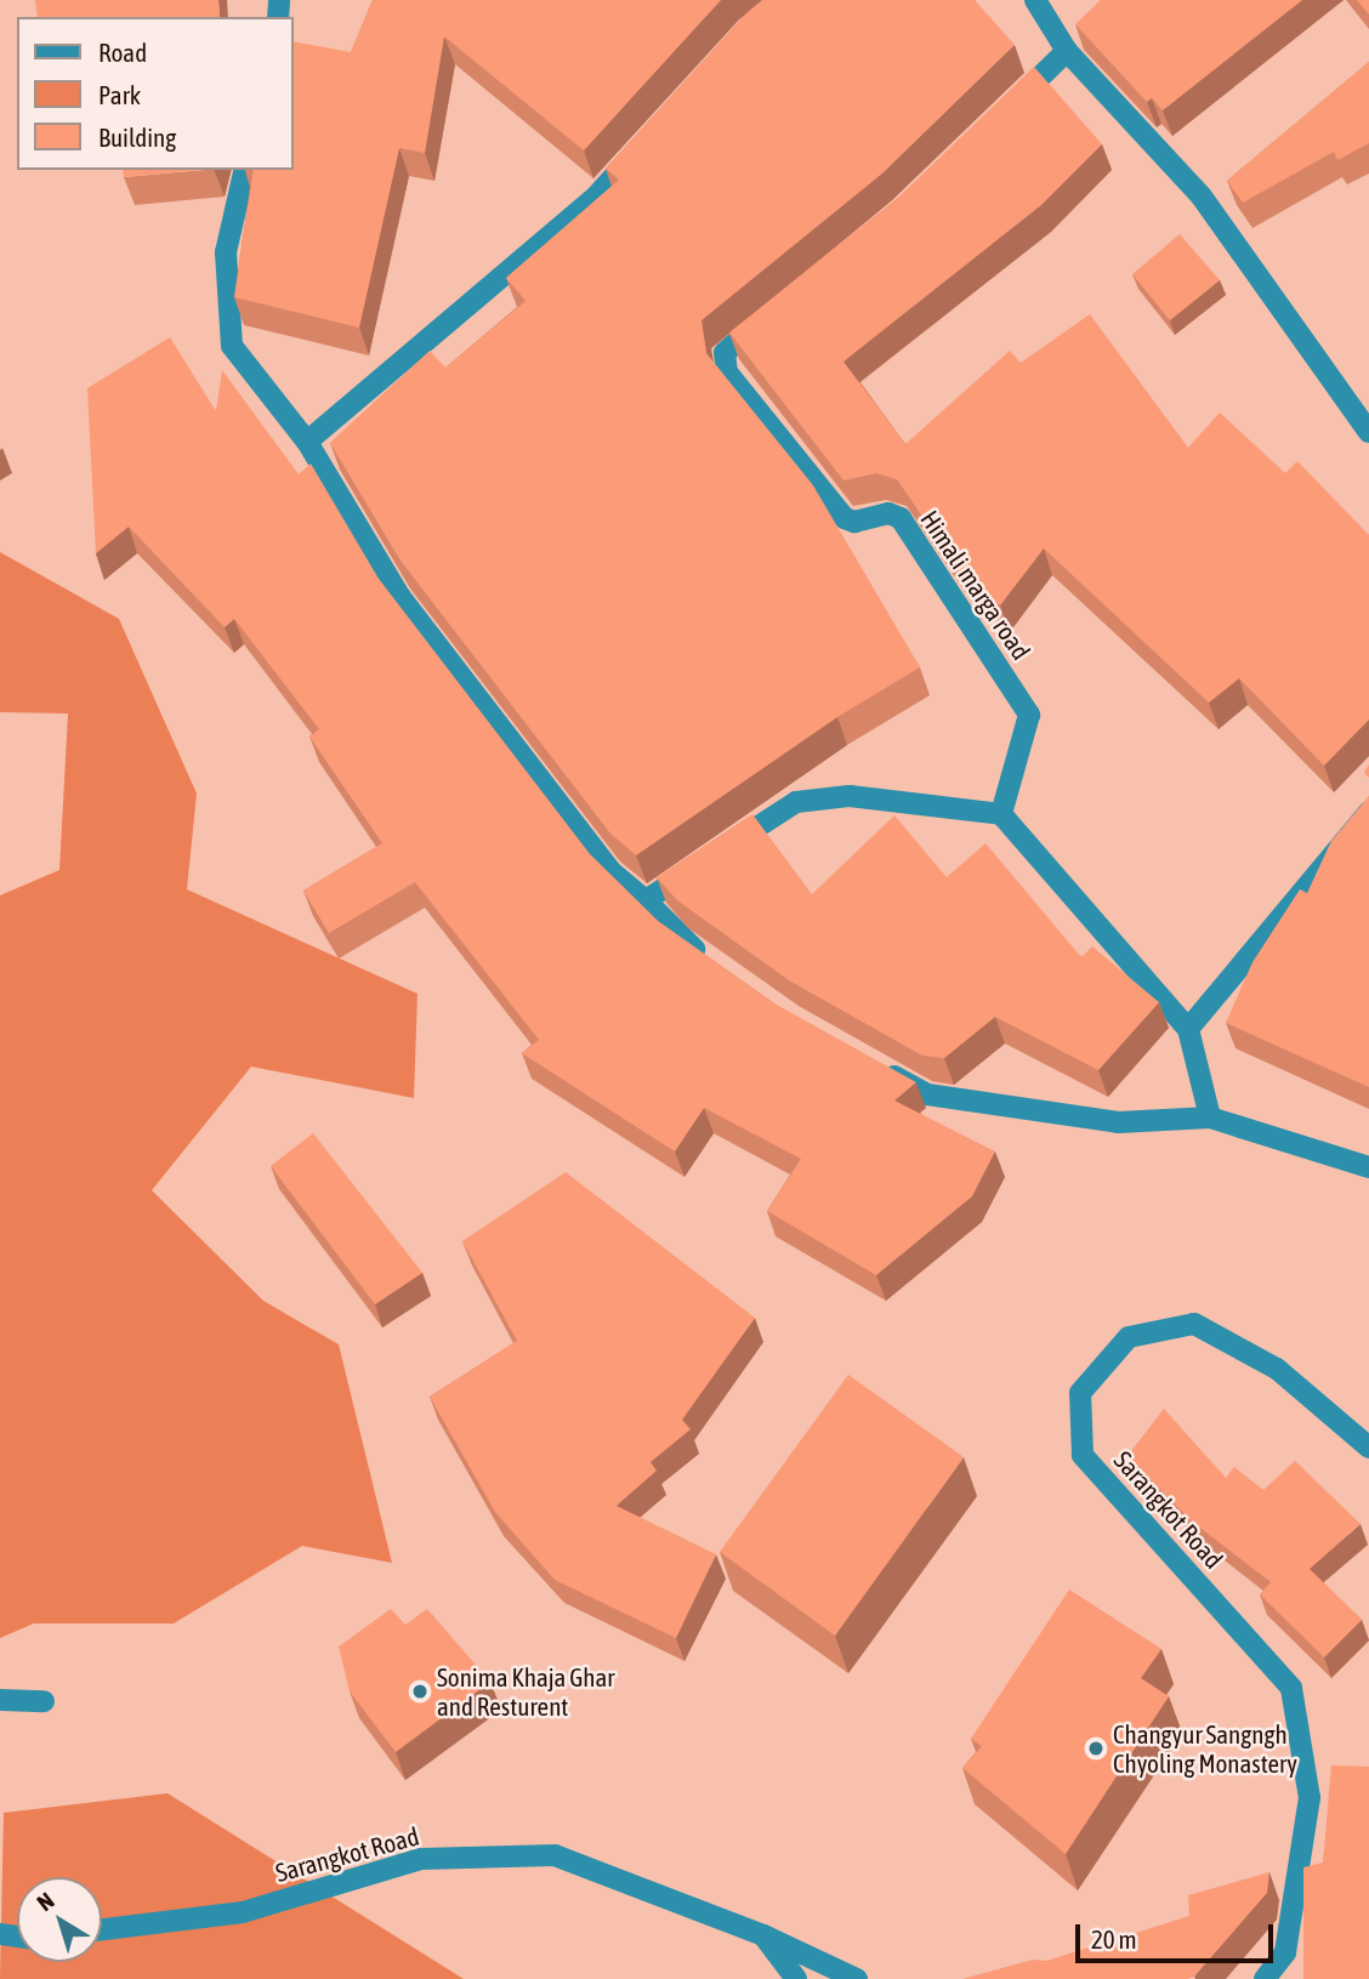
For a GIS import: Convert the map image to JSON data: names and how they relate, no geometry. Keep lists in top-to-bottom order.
{
  "streets": {
    "street": ["Himali marga road", "Sarangkot Road"]
  },
  "places": ["Sonima Khaja Ghar and Resturent", "Changyur Sangngh Chyoling Monastery"],
  "legend": ["Road", "Park", "Building"],
  "scale_bar": "20 m",
  "north": "top left"
}
